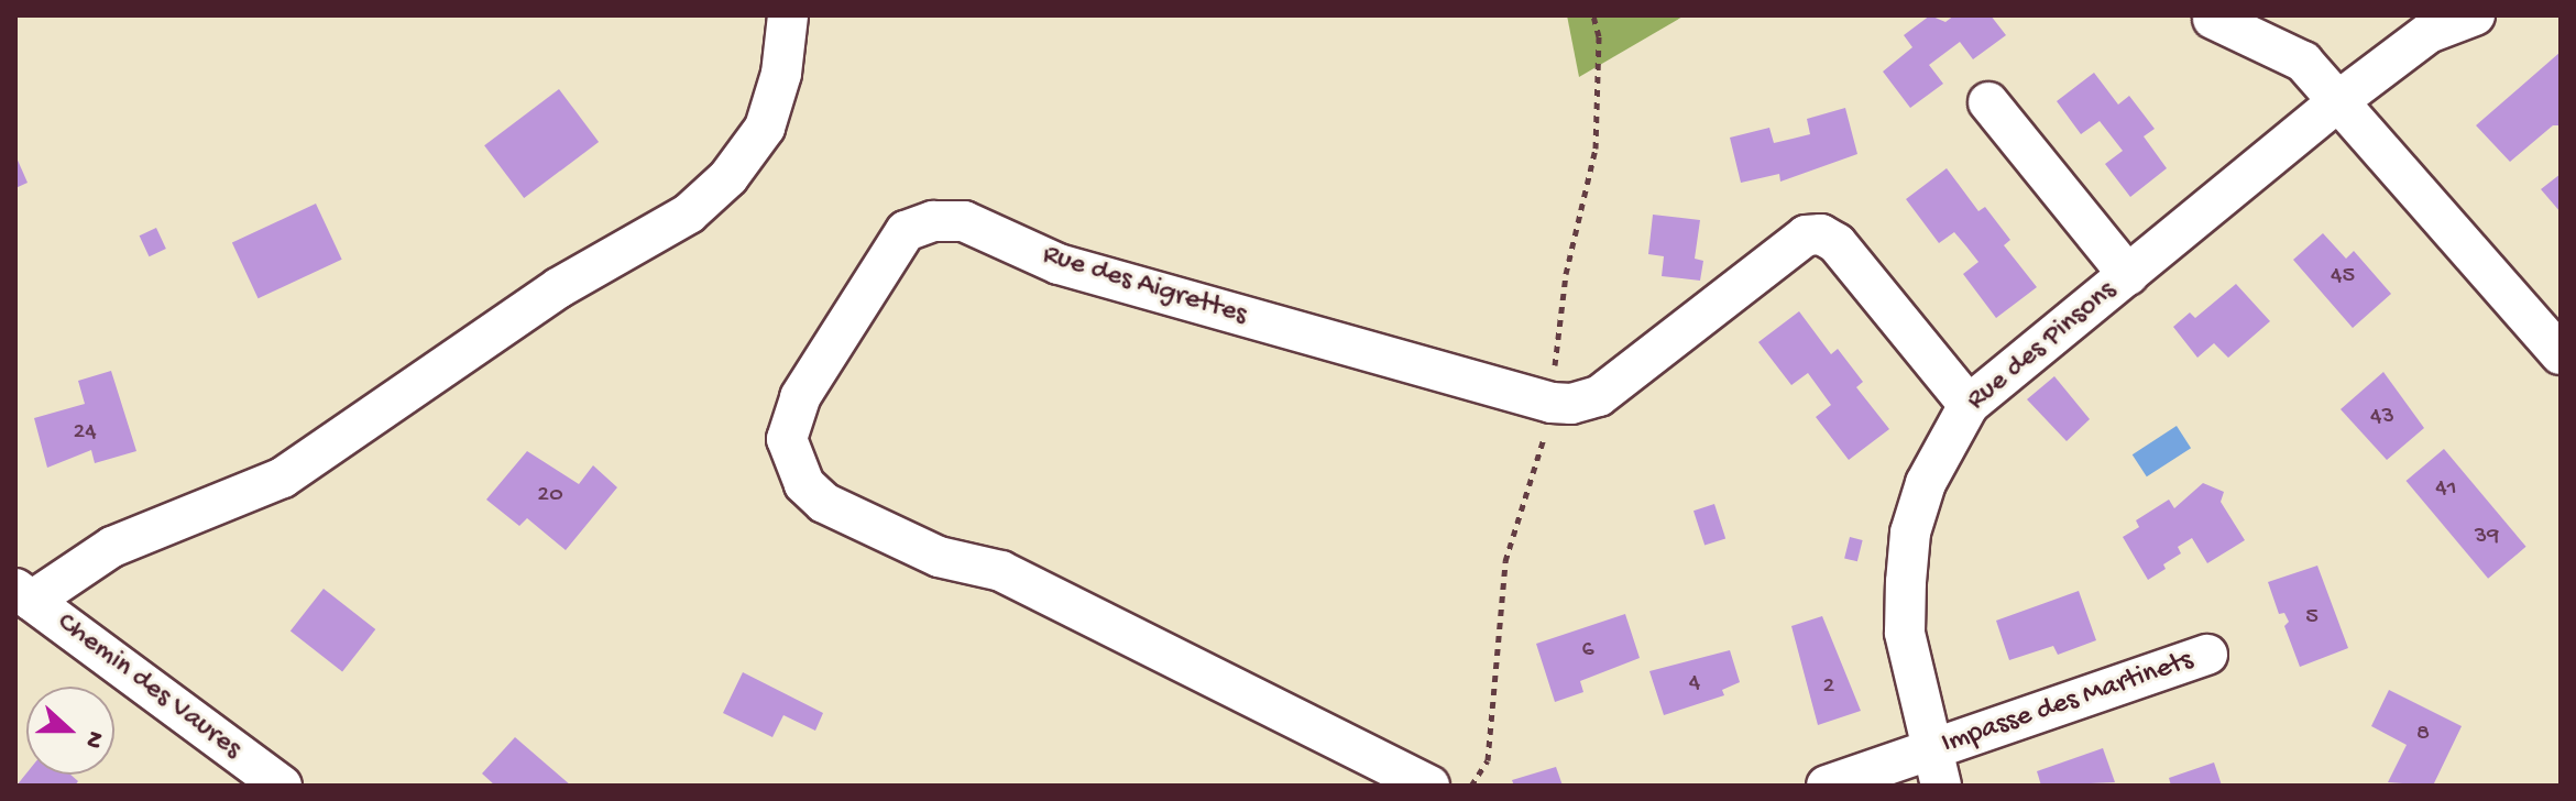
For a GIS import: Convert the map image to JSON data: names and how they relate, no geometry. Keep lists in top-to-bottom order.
{
  "streets": {
    "street": [
      "Rue des Aigrettes",
      "Rue des Pinsons",
      "Chemin des Vaures",
      "Impasse des Martinets"
    ]
  },
  "crossings": [
    ["Rue des Aigrettes", "Rue des Pinsons"],
    ["Rue des Pinsons", "Impasse des Martinets"]
  ],
  "house_numbers": [
    "45",
    "43",
    "24",
    "41",
    "20",
    "39",
    "5",
    "6",
    "4",
    "2",
    "8"
  ],
  "north": "right"
}
